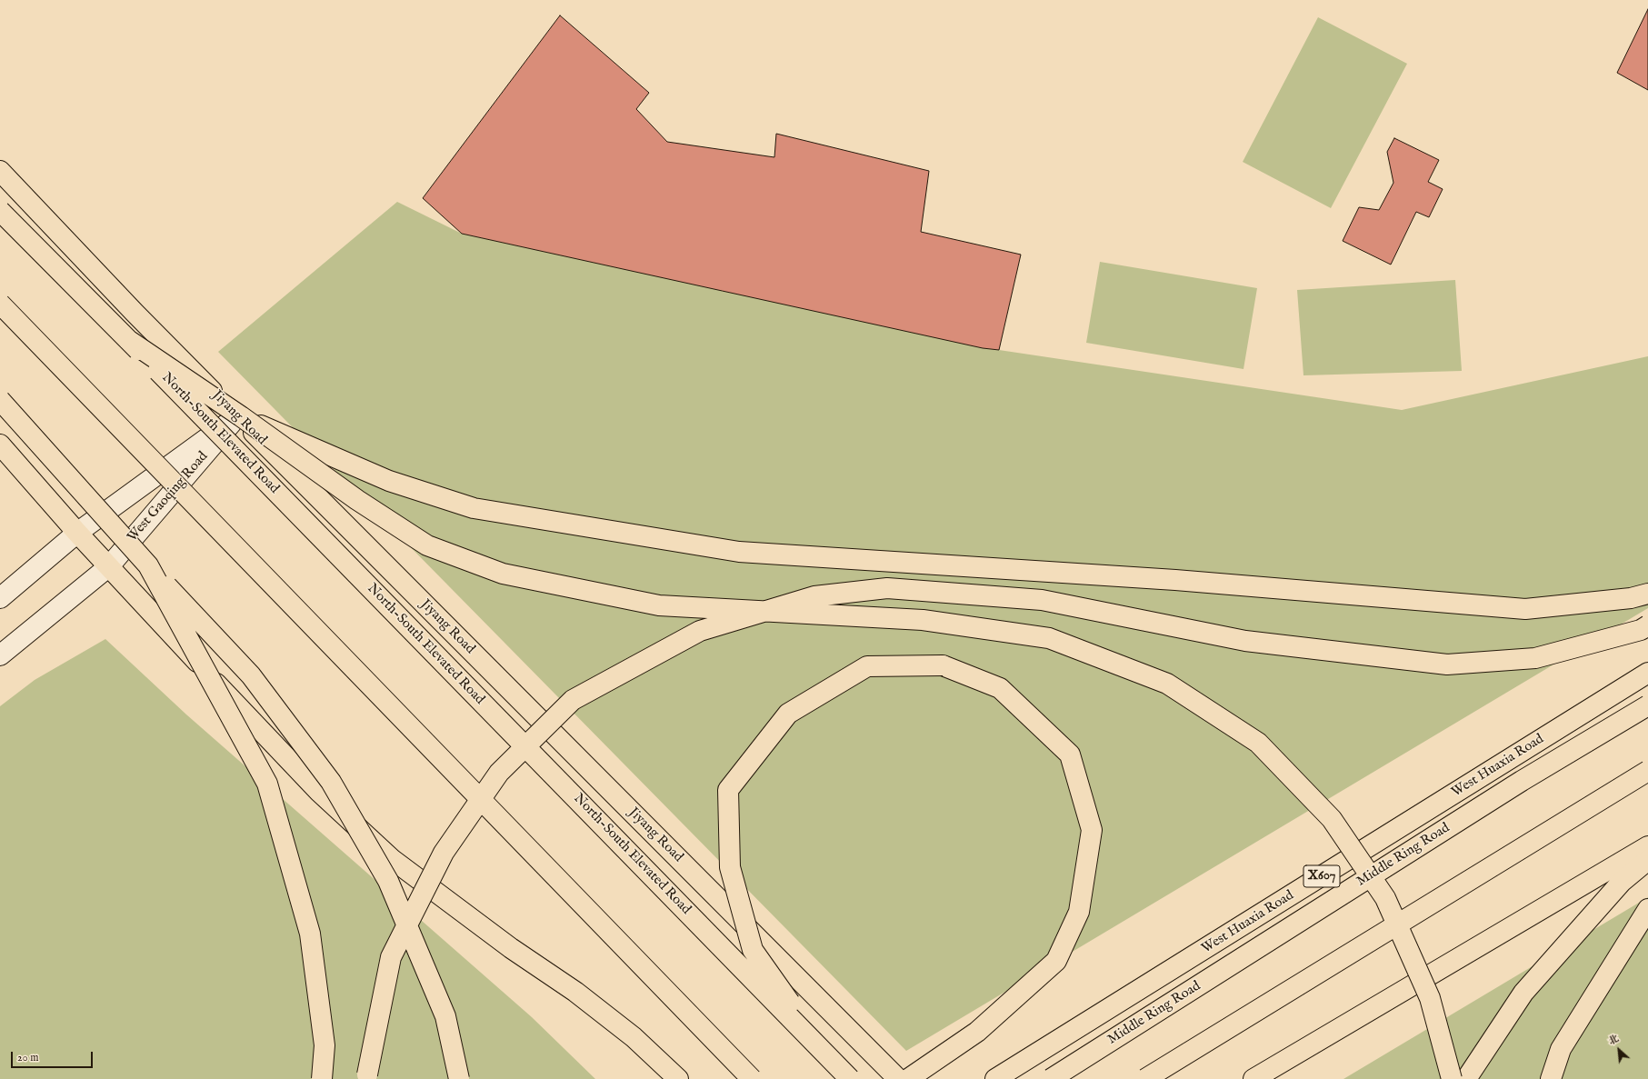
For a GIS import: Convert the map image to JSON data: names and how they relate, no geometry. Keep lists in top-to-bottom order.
{
  "streets": {
    "main road": [
      "Jiyang Road",
      "North-South Elevated Road",
      "West Huaxia Road",
      "Middle Ring Road",
      "X607"
    ],
    "street": ["West Gaoqing Road"]
  },
  "crossings": [
    ["Jiyang Road", "West Gaoqing Road"]
  ],
  "scale_bar": "20 m",
  "north": "top left"
}
